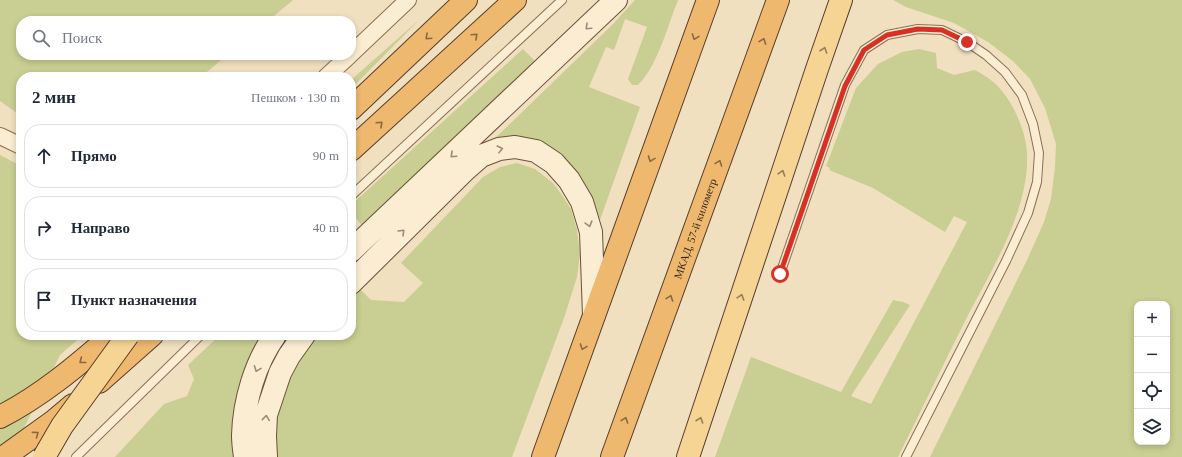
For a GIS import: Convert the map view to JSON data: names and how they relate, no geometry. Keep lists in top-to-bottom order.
{
  "streets": {
    "highway": ["МКАД, 57-й километр"]
  },
  "page": {
    "search": "Поиск",
    "heading": ["2 мин", "Пешком · 130 m"],
    "list": [
      ["Прямо", "90 m"],
      ["Направо", "40 m"],
      "Пункт назначения"
    ],
    "map_buttons": ["+", "−"]
  }
}
